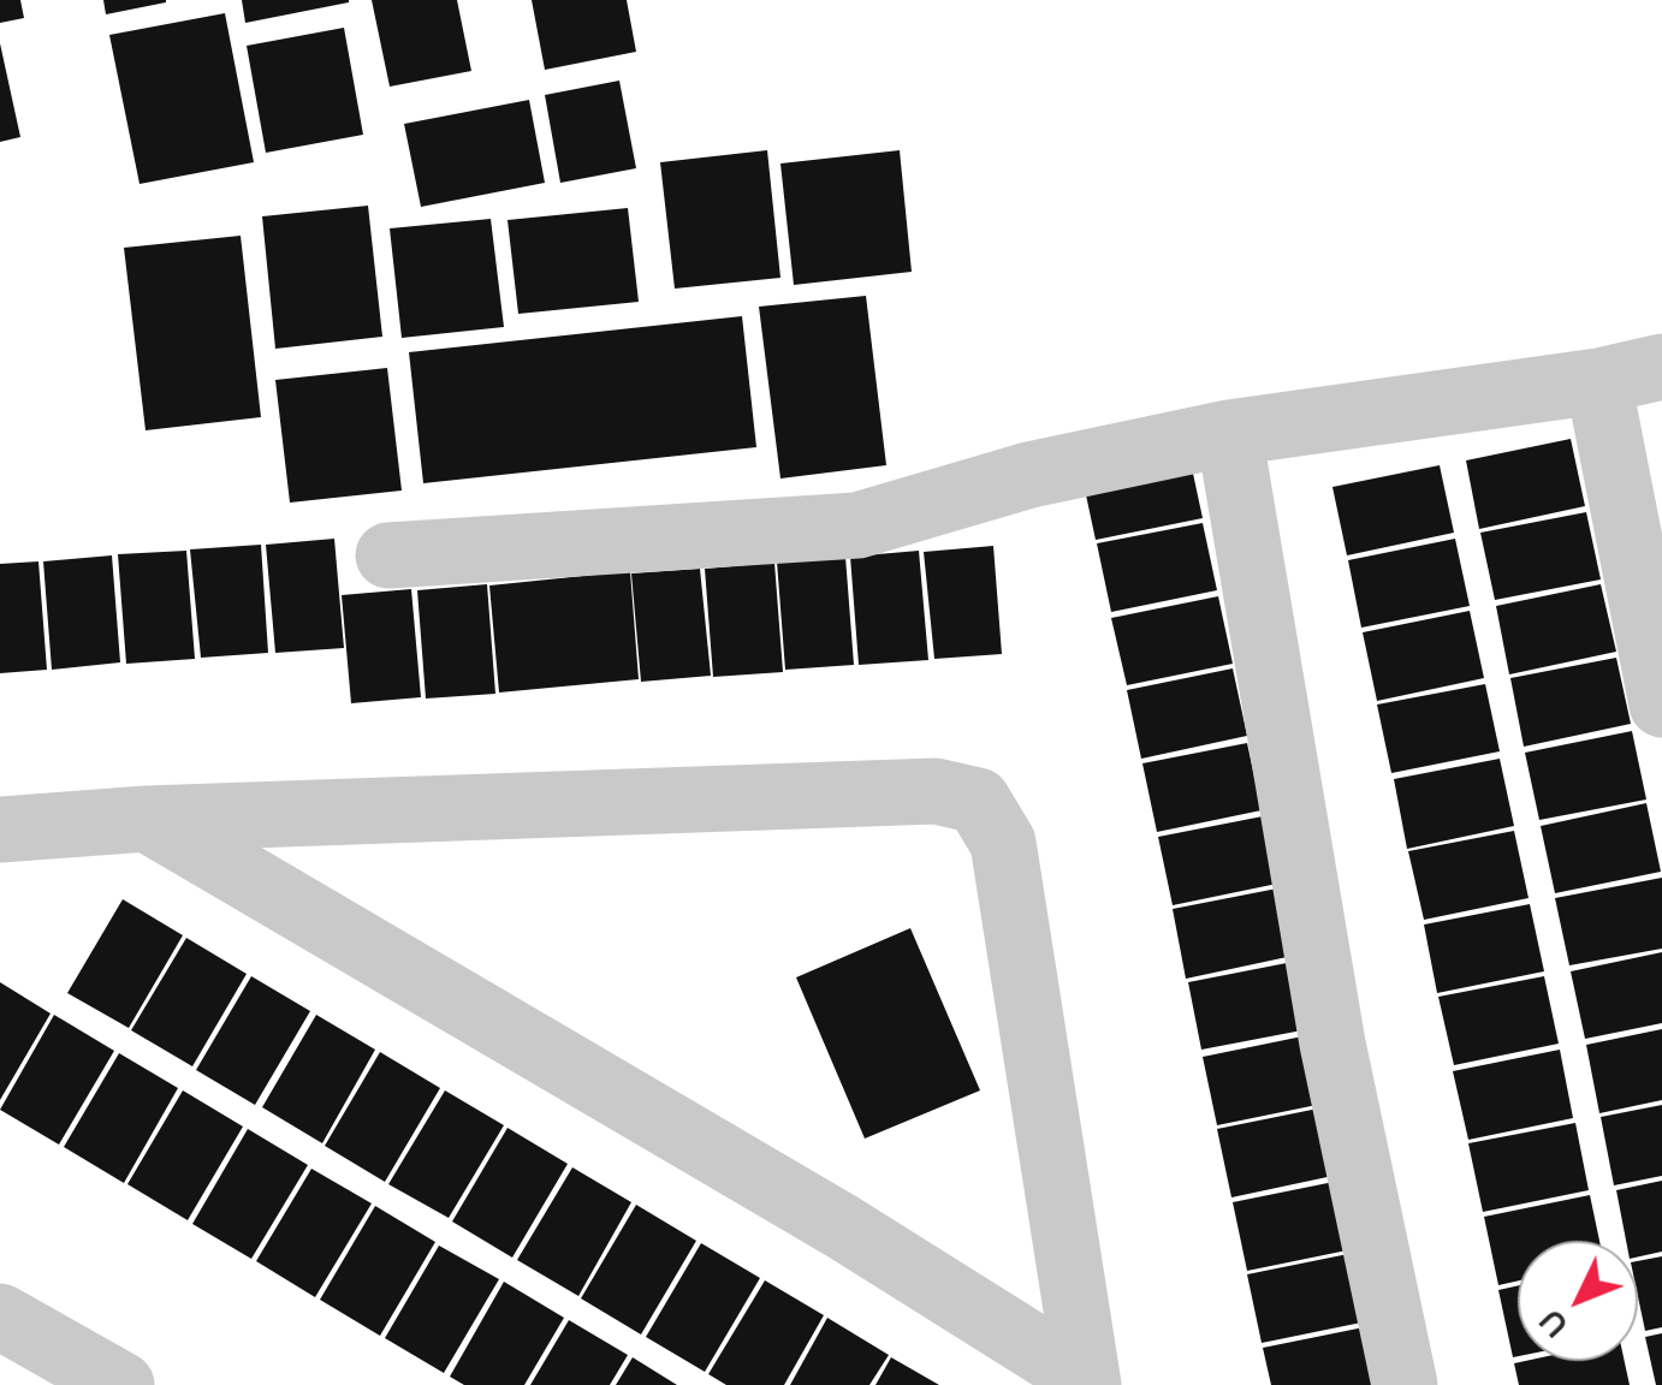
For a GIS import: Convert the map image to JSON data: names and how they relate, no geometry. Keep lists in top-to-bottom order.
{
  "north": "bottom left"
}
